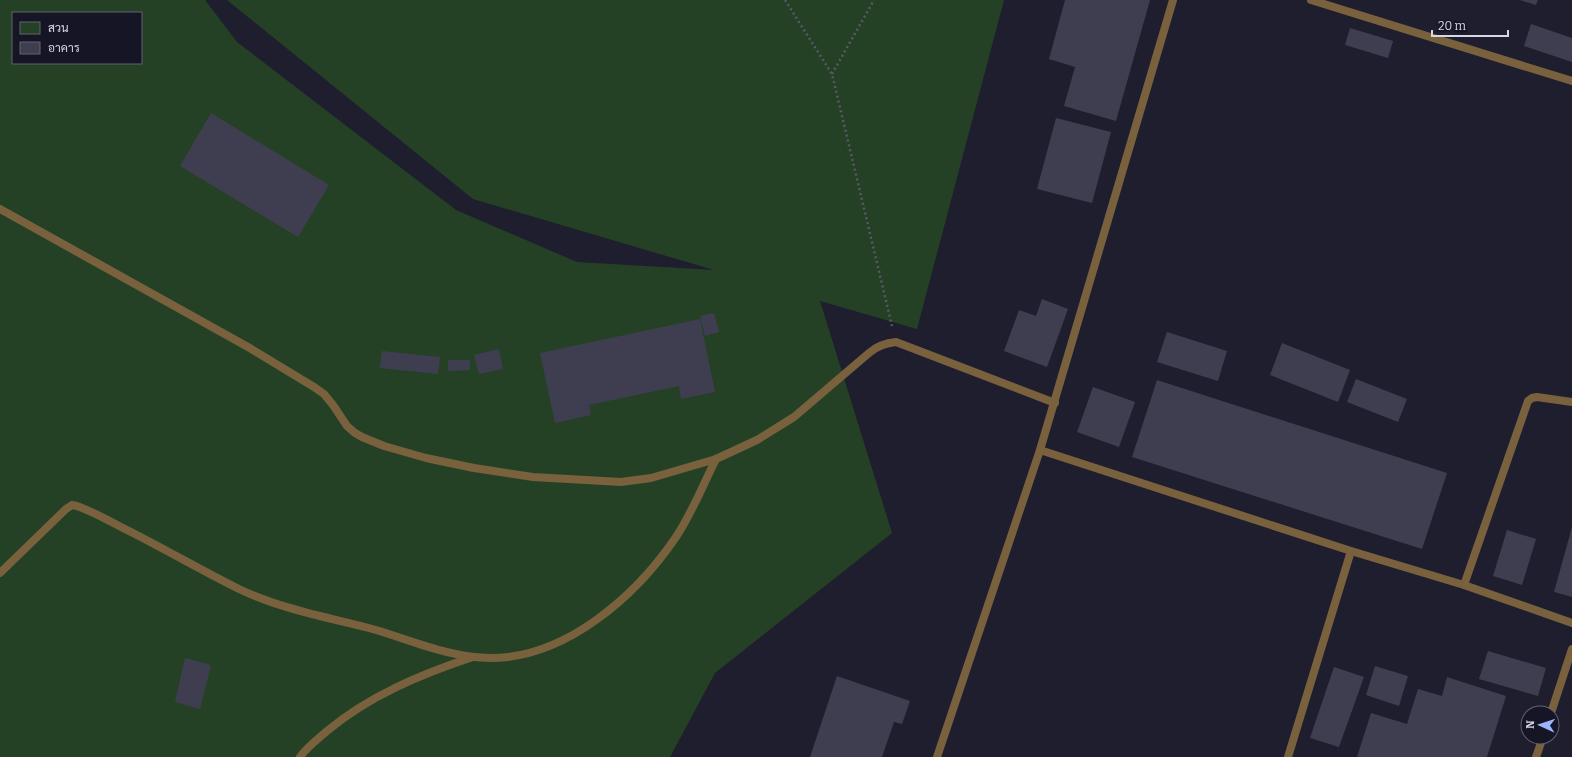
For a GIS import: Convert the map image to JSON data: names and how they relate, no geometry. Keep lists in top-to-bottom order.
{
  "legend": ["สวน", "อาคาร"],
  "scale_bar": "20 m",
  "north": "left"
}
